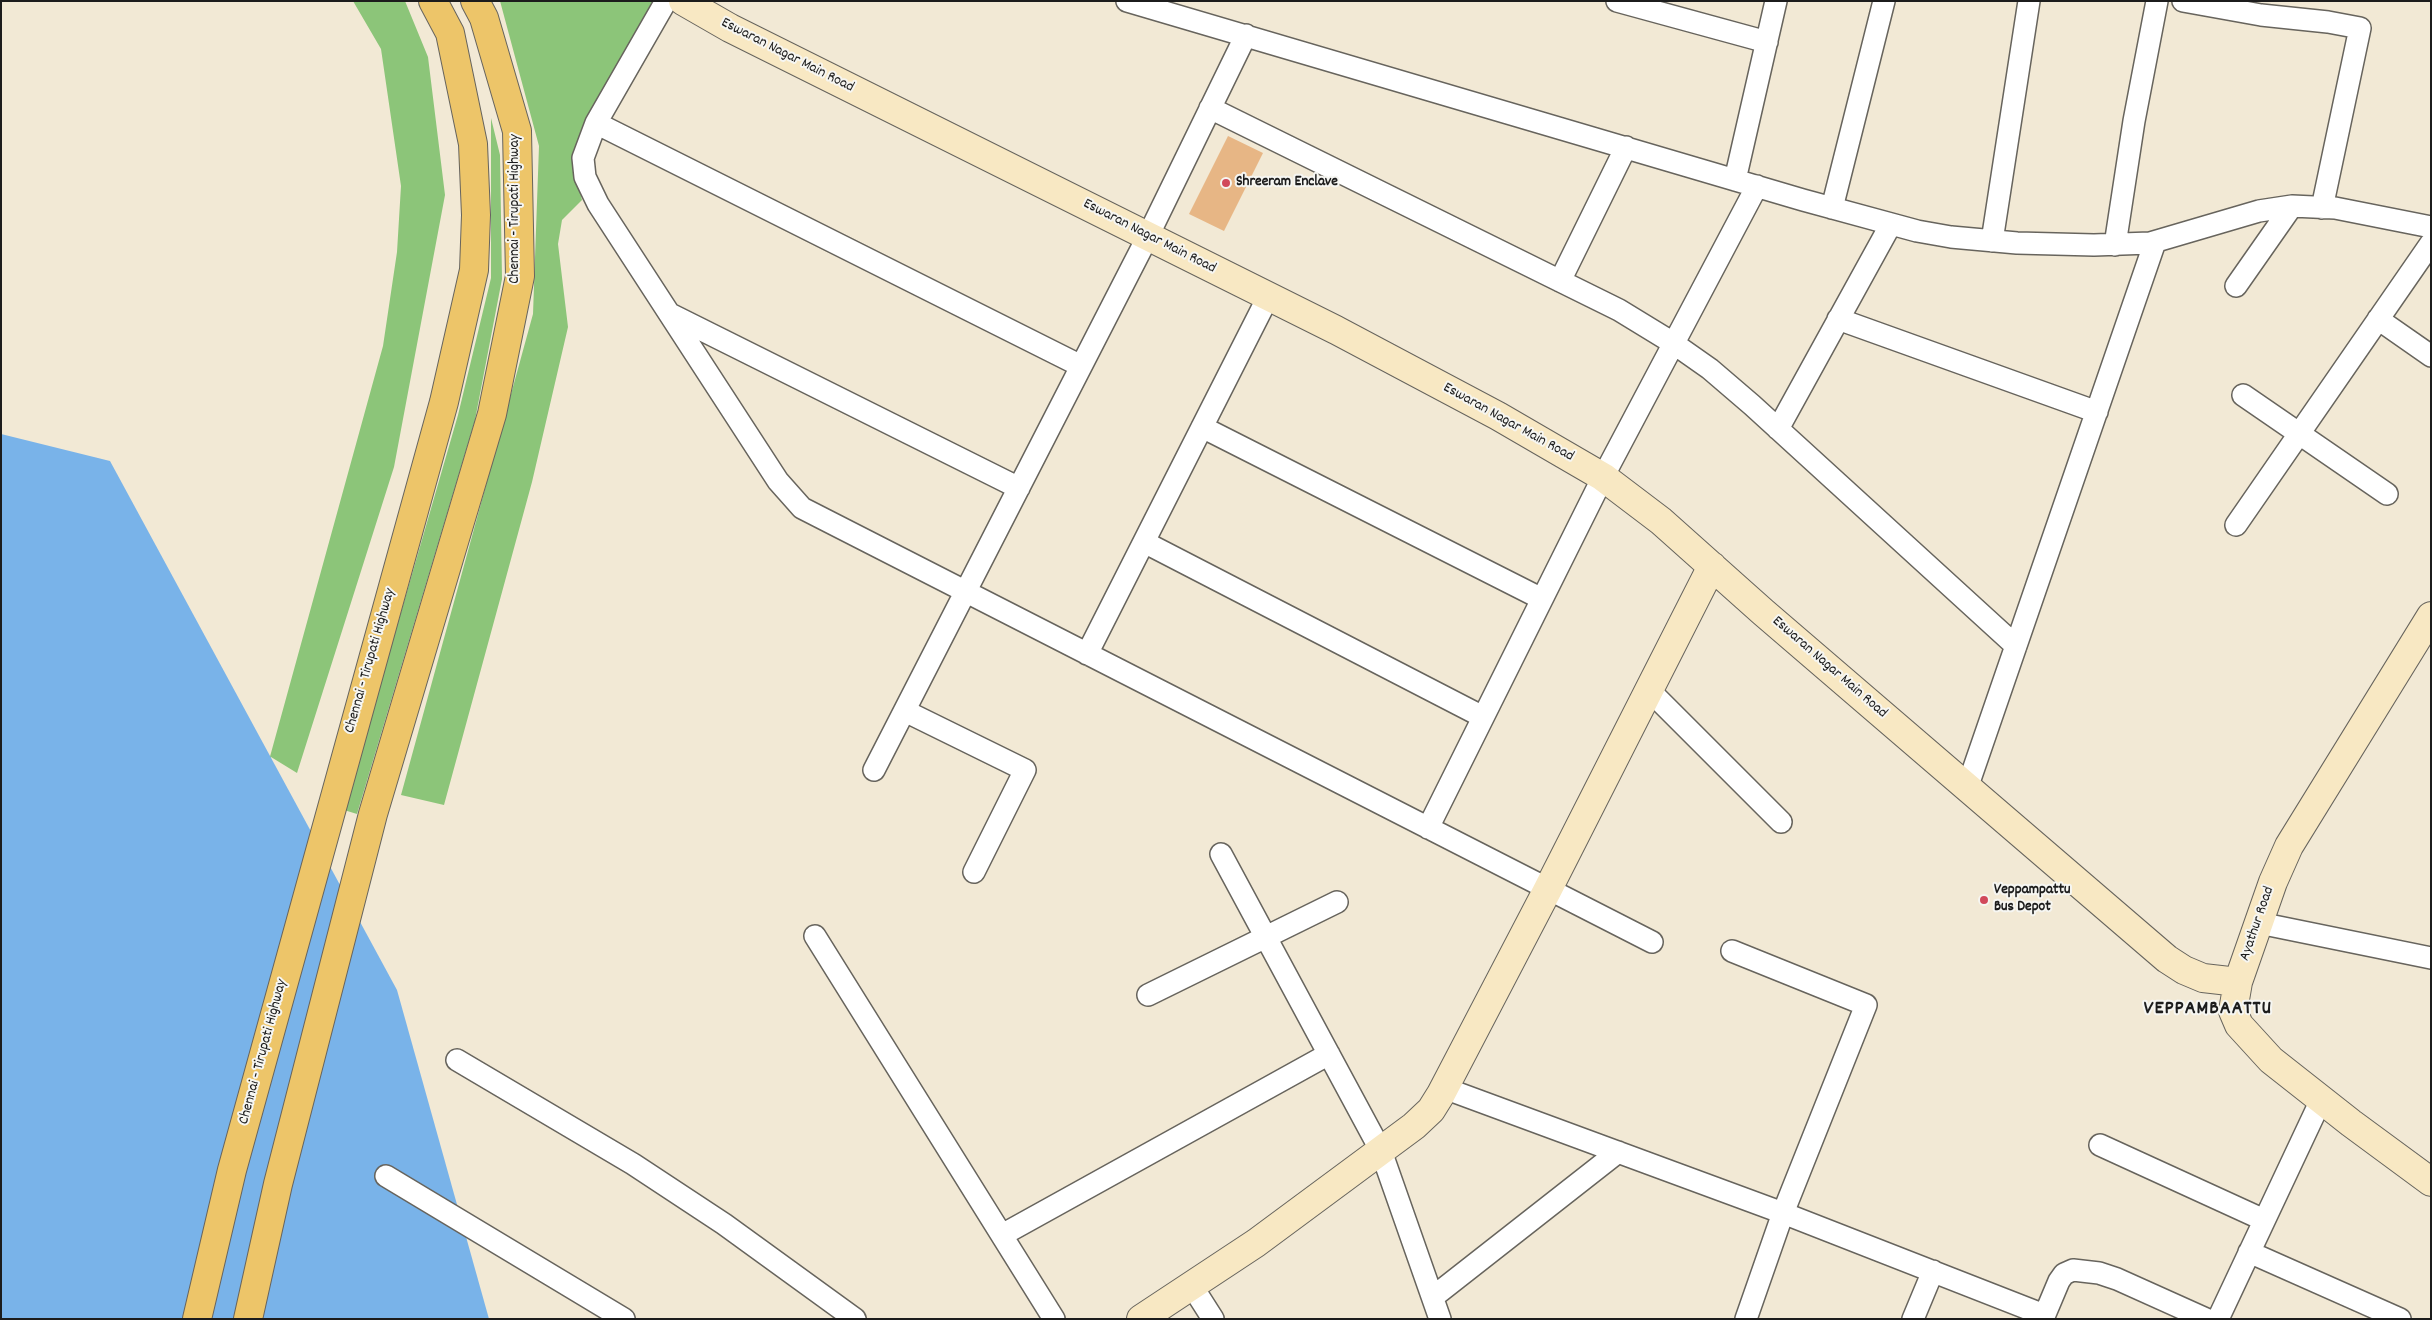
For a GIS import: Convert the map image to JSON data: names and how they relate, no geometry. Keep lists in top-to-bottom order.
{
  "streets": {
    "highway": ["Chennai - Tirupati Highway"],
    "street": ["Eswaran Nagar Main Road", "Ayathur Road"]
  },
  "crossings": [
    ["Eswaran Nagar Main Road", "Ayathur Road"]
  ],
  "districts": ["VEPPAMBAATTU"],
  "places": ["Shreeram Enclave", "Veppampattu Bus Depot"]
}
